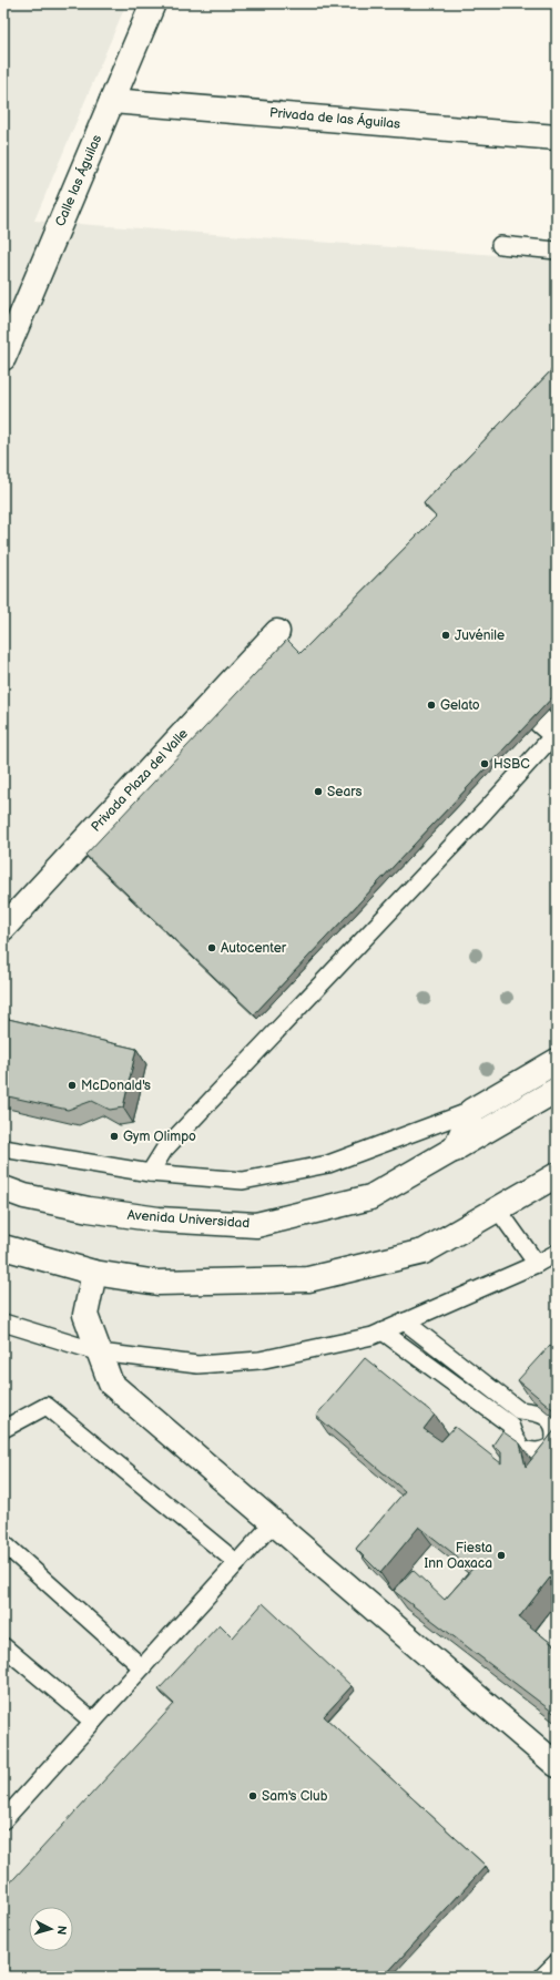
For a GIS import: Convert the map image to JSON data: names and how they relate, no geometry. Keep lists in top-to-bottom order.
{
  "streets": {
    "street": [
      "Privada de las Águilas",
      "Calle las Águilas",
      "Privada Plaza del Valle",
      "Avenida Universidad"
    ]
  },
  "crossings": [
    ["Privada de las Águilas", "Calle las Águilas"]
  ],
  "places": [
    "Juvénile",
    "Gelato",
    "HSBC",
    "Sears",
    "Autocenter",
    "McDonald's",
    "Gym Olimpo",
    "Fiesta Inn Oaxaca",
    "Sam's Club"
  ],
  "north": "right"
}
